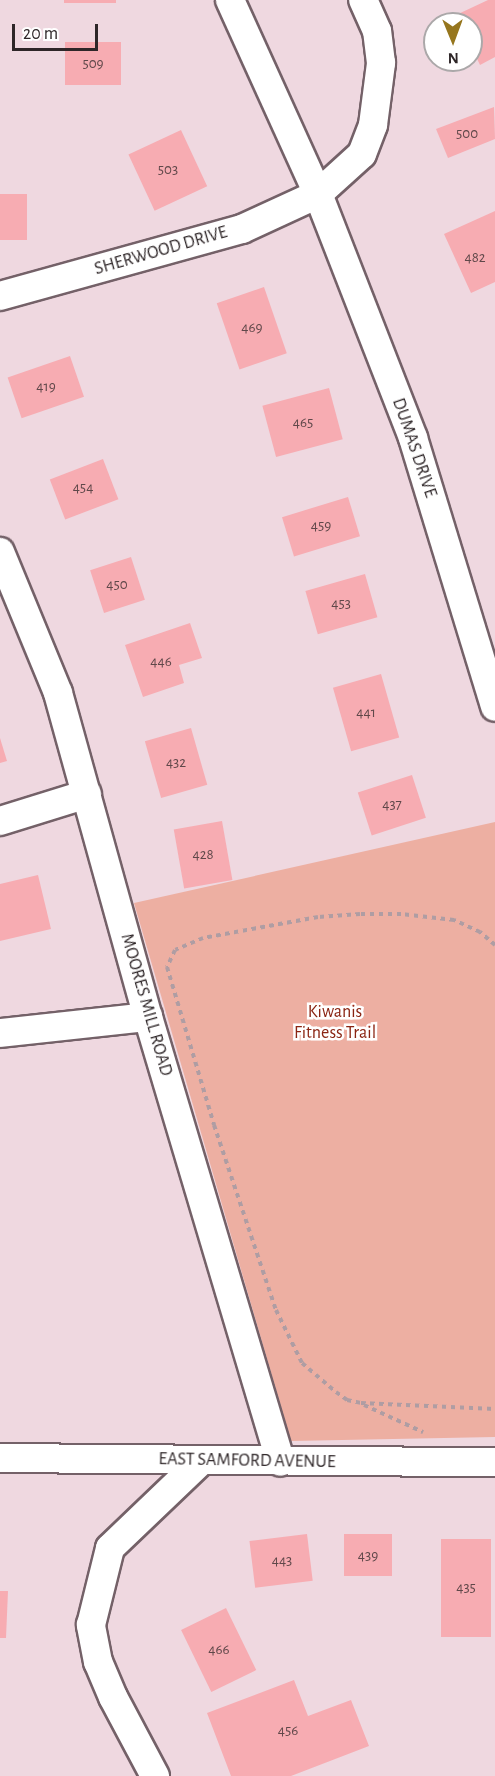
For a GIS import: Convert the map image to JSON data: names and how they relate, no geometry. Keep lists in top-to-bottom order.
{
  "streets": {
    "street": [
      "SHERWOOD DRIVE",
      "DUMAS DRIVE",
      "MOORES MILL ROAD",
      "EAST SAMFORD AVENUE"
    ]
  },
  "crossings": [
    ["SHERWOOD DRIVE", "DUMAS DRIVE"],
    ["MOORES MILL ROAD", "EAST SAMFORD AVENUE"]
  ],
  "parks": ["Kiwanis Fitness Trail"],
  "house_numbers": [
    "509",
    "500",
    "503",
    "482",
    "469",
    "419",
    "465",
    "454",
    "459",
    "450",
    "453",
    "446",
    "441",
    "432",
    "437",
    "428",
    "439",
    "443",
    "435",
    "466",
    "456"
  ],
  "scale_bar": "20 m",
  "north": "bottom"
}
